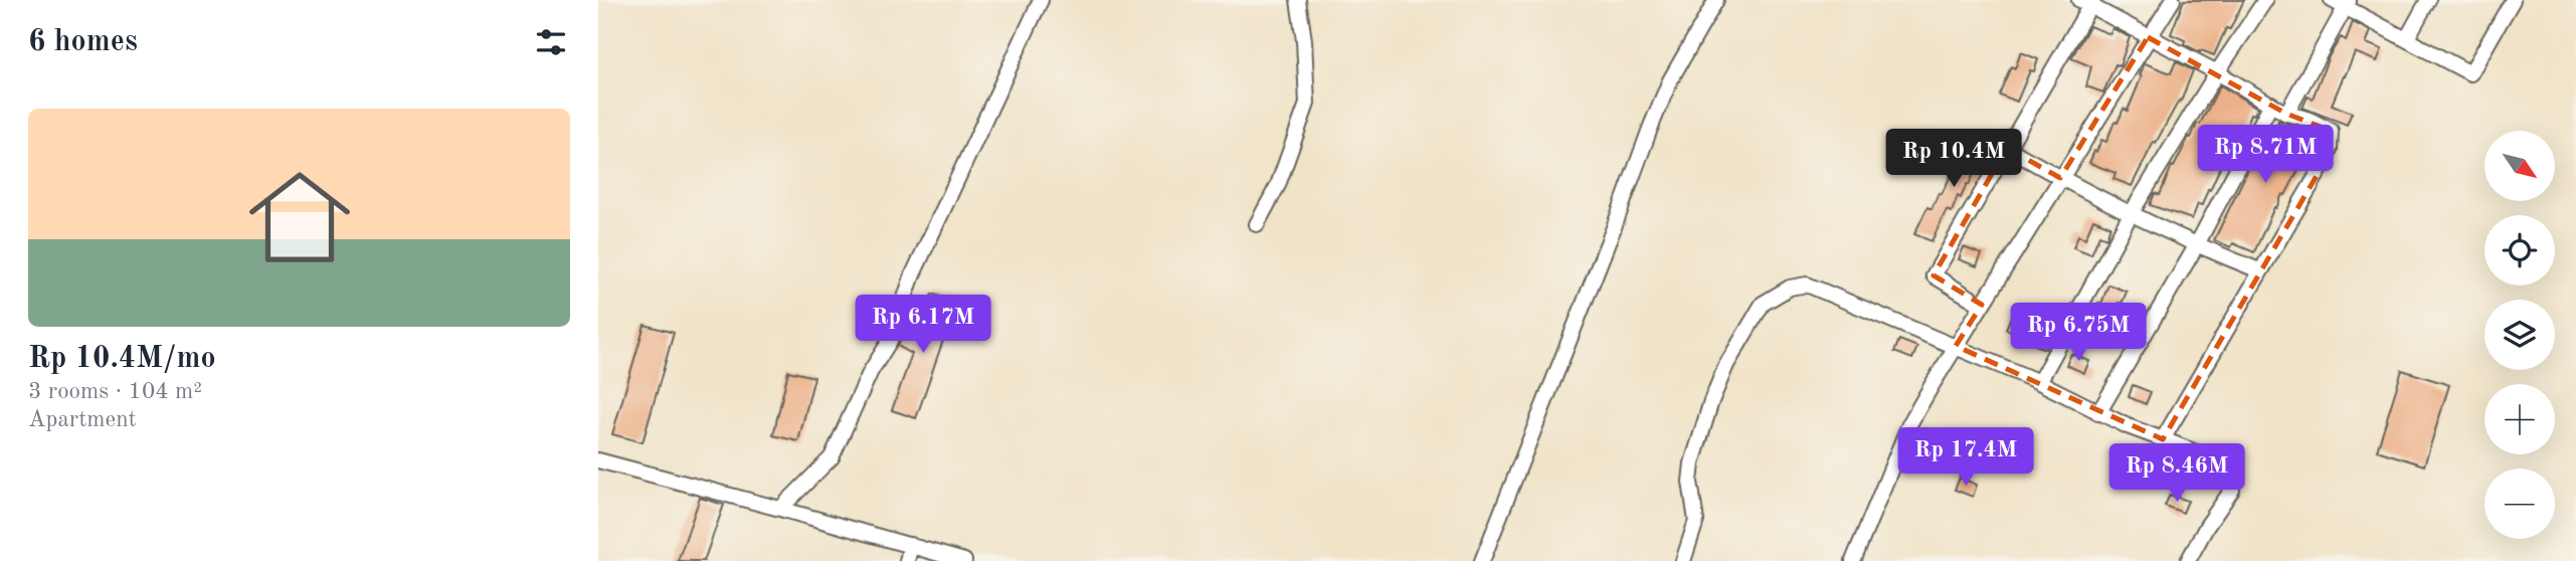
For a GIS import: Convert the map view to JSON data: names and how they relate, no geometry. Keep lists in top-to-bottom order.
{
  "north": "bottom right",
  "page": {
    "heading": "6 homes",
    "list": [
      {
        "name": "Rp 10.4M/mo",
        "note": "3 rooms · 104 m² · Apartment"
      }
    ],
    "price": [
      "Rp 8.71M",
      "Rp 10.4M",
      "Rp 6.17M",
      "Rp 6.75M",
      "Rp 17.4M",
      "Rp 8.46M"
    ],
    "map_buttons": ["+", "−"]
  }
}
